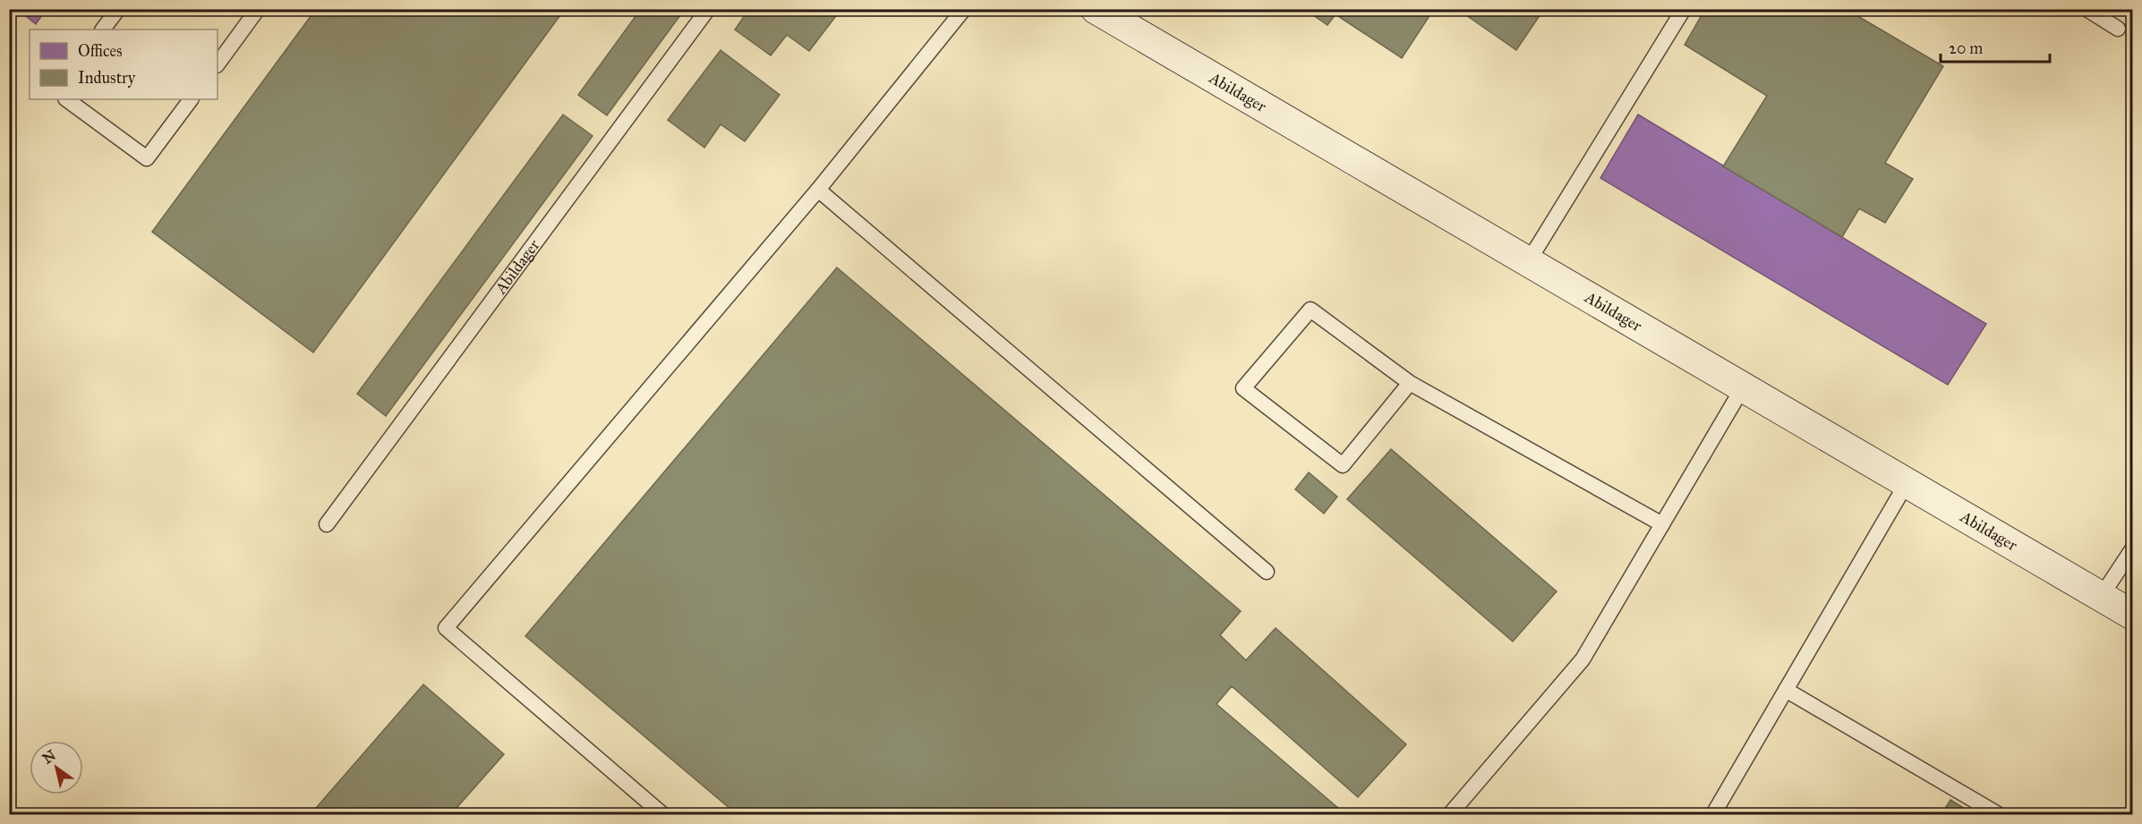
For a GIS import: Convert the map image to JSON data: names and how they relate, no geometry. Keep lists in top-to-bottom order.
{
  "streets": {
    "street": ["Abildager"]
  },
  "legend": ["Offices", "Industry"],
  "scale_bar": "20 m",
  "north": "top left"
}
